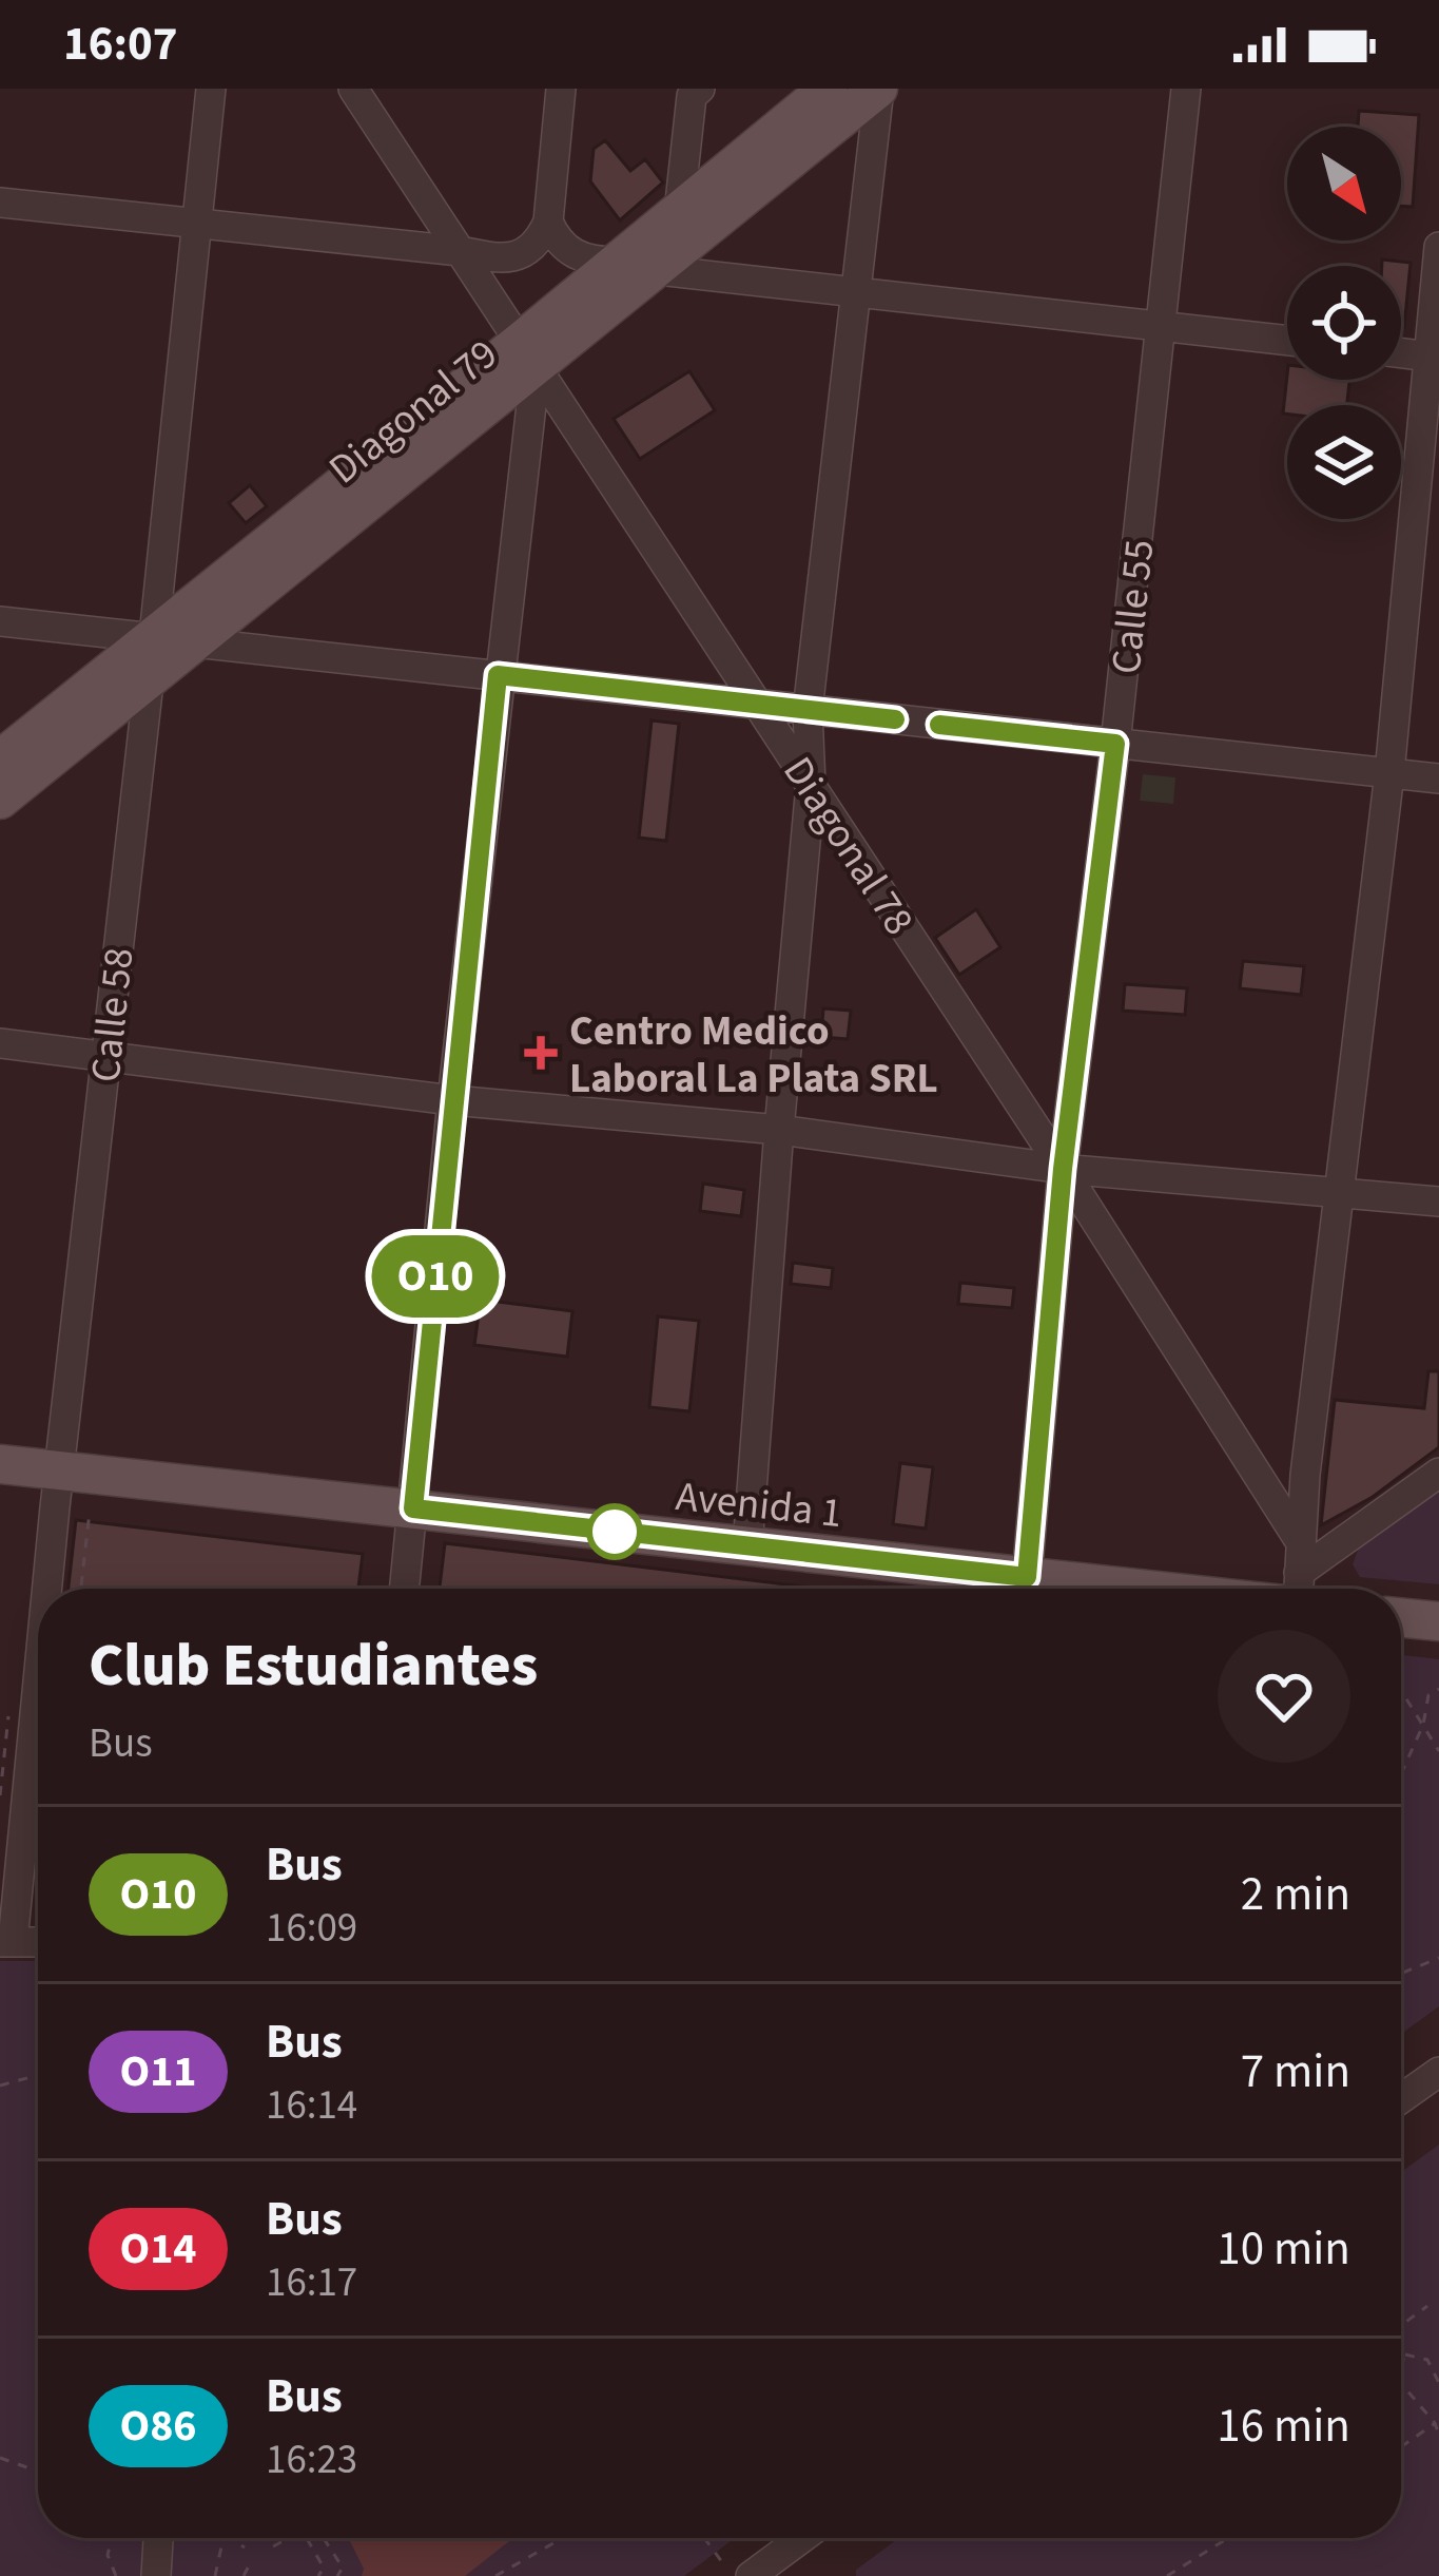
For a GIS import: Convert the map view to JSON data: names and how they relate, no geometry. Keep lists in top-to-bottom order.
{
  "streets": {
    "main road": ["Diagonal 79", "Avenida 1"],
    "street": ["Calle 55", "Diagonal 78", "Calle 58"]
  },
  "crossings": [
    ["Diagonal 79", "Diagonal 78"],
    ["Diagonal 79", "Calle 58"],
    ["Calle 55", "Diagonal 78"],
    ["Calle 55", "Avenida 1"],
    ["Calle 58", "Avenida 1"]
  ],
  "places": {
    "health": ["Centro Medico Laboral La Plata SRL"]
  },
  "lines": ["bus line O10"],
  "north": "bottom right",
  "page": {
    "status": "16:07",
    "on_map": "O10",
    "heading": ["Club Estudiantes", "Bus"],
    "list": [
      {
        "mark": "O10",
        "name": "Bus",
        "note": "16:09",
        "value": "2 min"
      },
      {
        "mark": "O11",
        "name": "Bus",
        "note": "16:14",
        "value": "7 min"
      },
      {
        "mark": "O14",
        "name": "Bus",
        "note": "16:17",
        "value": "10 min"
      },
      {
        "mark": "O86",
        "name": "Bus",
        "note": "16:23",
        "value": "16 min"
      }
    ]
  }
}
